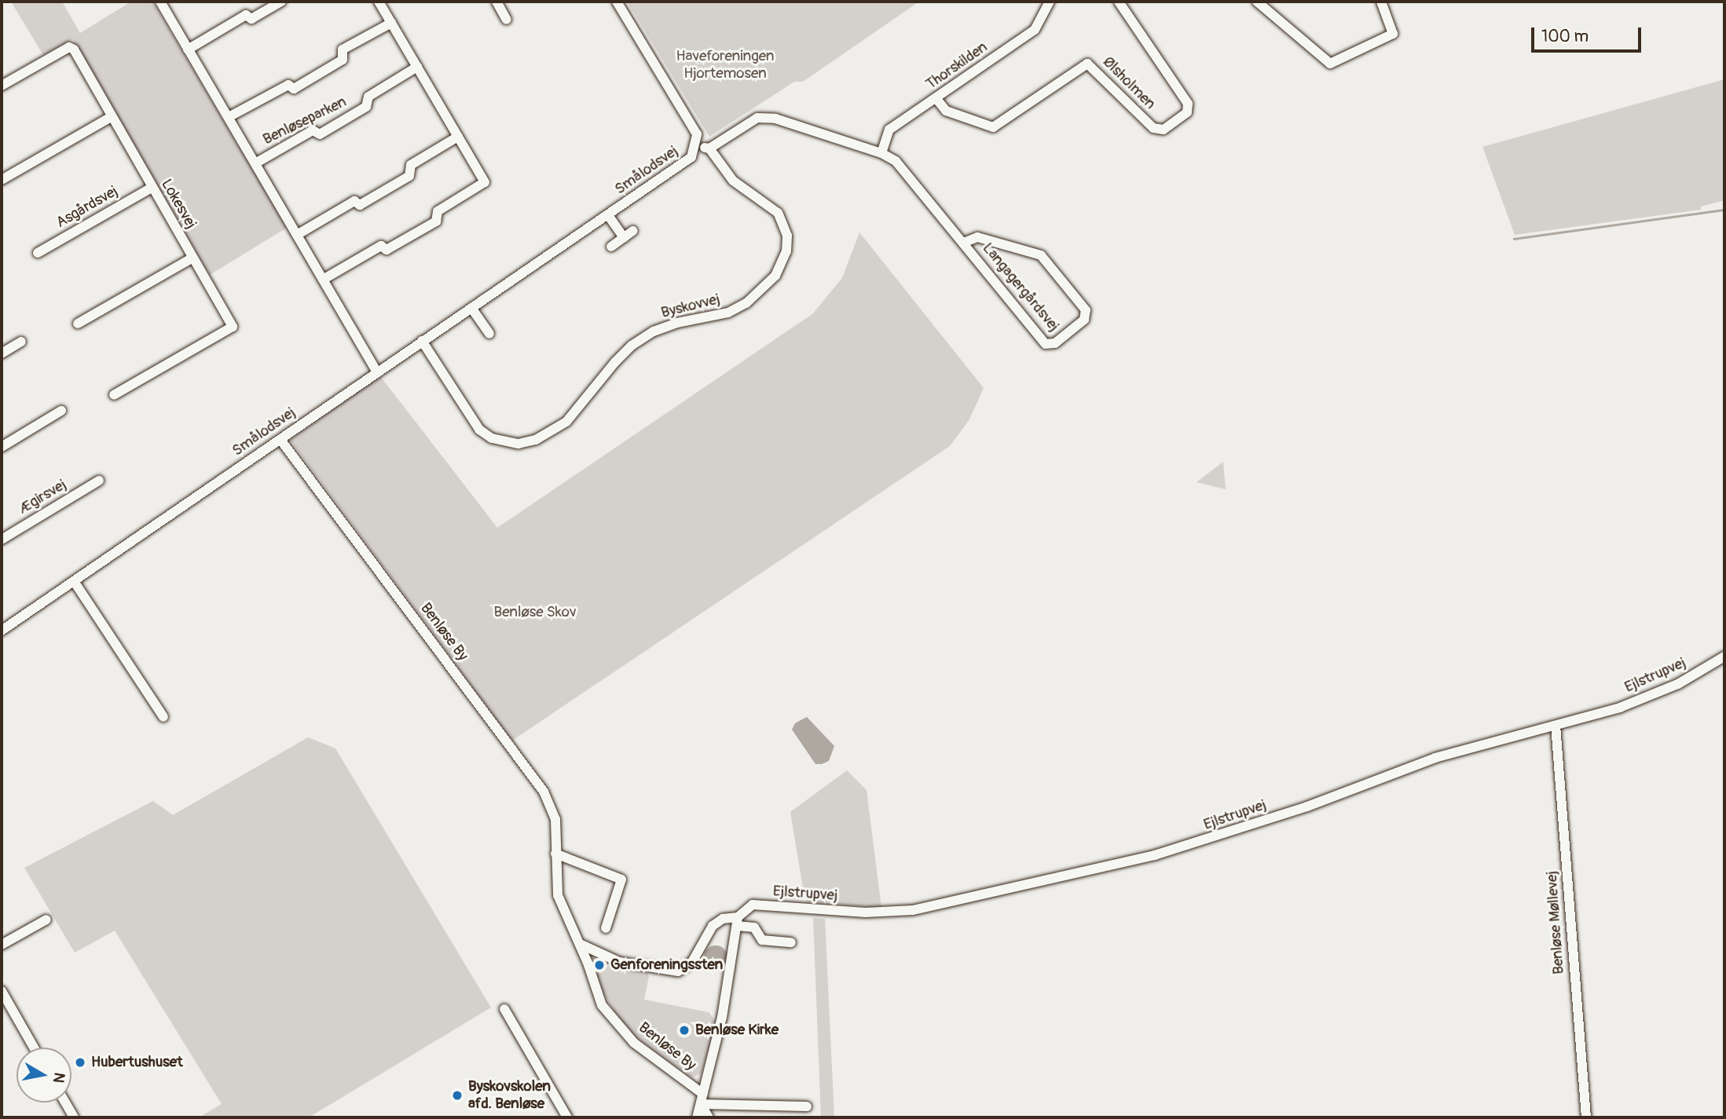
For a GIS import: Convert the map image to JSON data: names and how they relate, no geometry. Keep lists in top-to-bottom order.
{
  "streets": {
    "street": [
      "Thorskilden",
      "Ølsholmen",
      "Benløseparken",
      "Smålodsvej",
      "Lokesvej",
      "Asgårdsvej",
      "Langagergårdsvej",
      "Byskovvej",
      "Ægirsvej",
      "Benløse By",
      "Ejlstrupvej",
      "Benløse Møllevej"
    ]
  },
  "crossings": [
    ["Thorskilden", "Ølsholmen"],
    ["Thorskilden", "Langagergårdsvej"],
    ["Benløseparken", "Smålodsvej"],
    ["Smålodsvej", "Byskovvej"],
    ["Smålodsvej", "Benløse By"],
    ["Lokesvej", "Asgårdsvej"],
    ["Langagergårdsvej", "Byskovvej"],
    ["Benløse By", "Ejlstrupvej"],
    ["Ejlstrupvej", "Benløse Møllevej"]
  ],
  "parks": ["Haveforeningen Hjortemosen", "Benløse Skov"],
  "places": [
    "Genforeningssten",
    "Benløse Kirke",
    "Hubertushuset",
    "Byskovskolen afd. Benløse"
  ],
  "scale_bar": "100 m",
  "north": "right"
}
